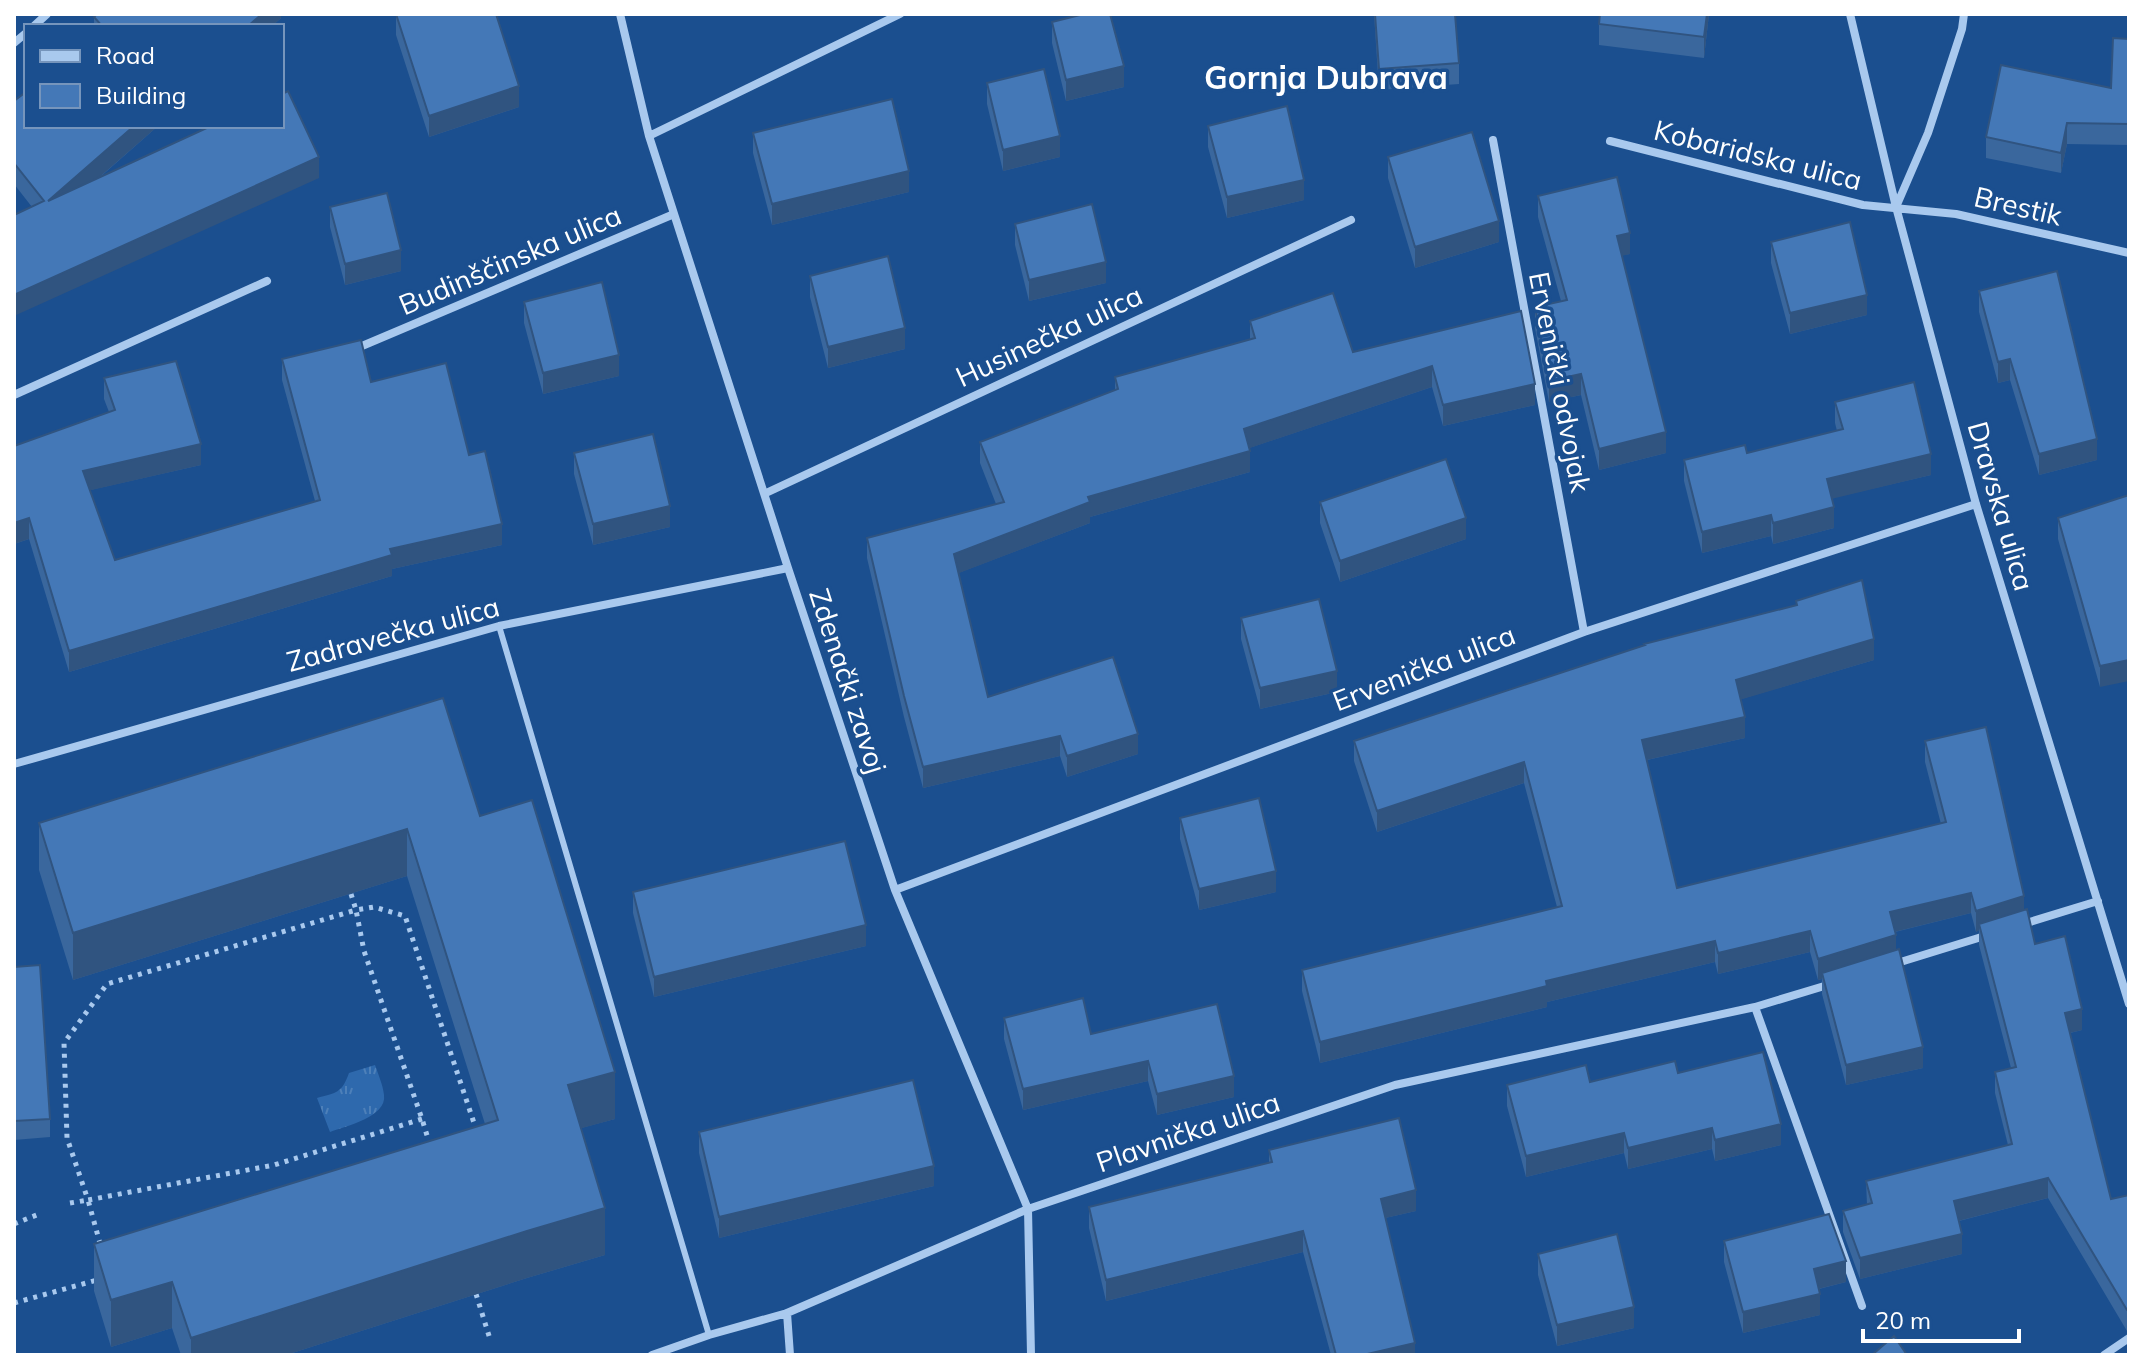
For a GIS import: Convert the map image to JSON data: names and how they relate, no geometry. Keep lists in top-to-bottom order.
{
  "streets": {
    "street": [
      "Kobaridska ulica",
      "Brestik",
      "Budinščinska ulica",
      "Husinečka ulica",
      "Ervenički odvojak",
      "Dravska ulica",
      "Zadravečka ulica",
      "Ervenička ulica",
      "Zdenački zavoj",
      "Plavnička ulica"
    ]
  },
  "crossings": [
    ["Kobaridska ulica", "Brestik"],
    ["Kobaridska ulica", "Dravska ulica"],
    ["Brestik", "Dravska ulica"],
    ["Budinščinska ulica", "Zdenački zavoj"],
    ["Husinečka ulica", "Zdenački zavoj"],
    ["Ervenički odvojak", "Ervenička ulica"],
    ["Dravska ulica", "Ervenička ulica"],
    ["Zadravečka ulica", "Zdenački zavoj"],
    ["Ervenička ulica", "Zdenački zavoj"],
    ["Zdenački zavoj", "Plavnička ulica"]
  ],
  "districts": ["Gornja Dubrava"],
  "legend": ["Road", "Building"],
  "scale_bar": "20 m"
}
